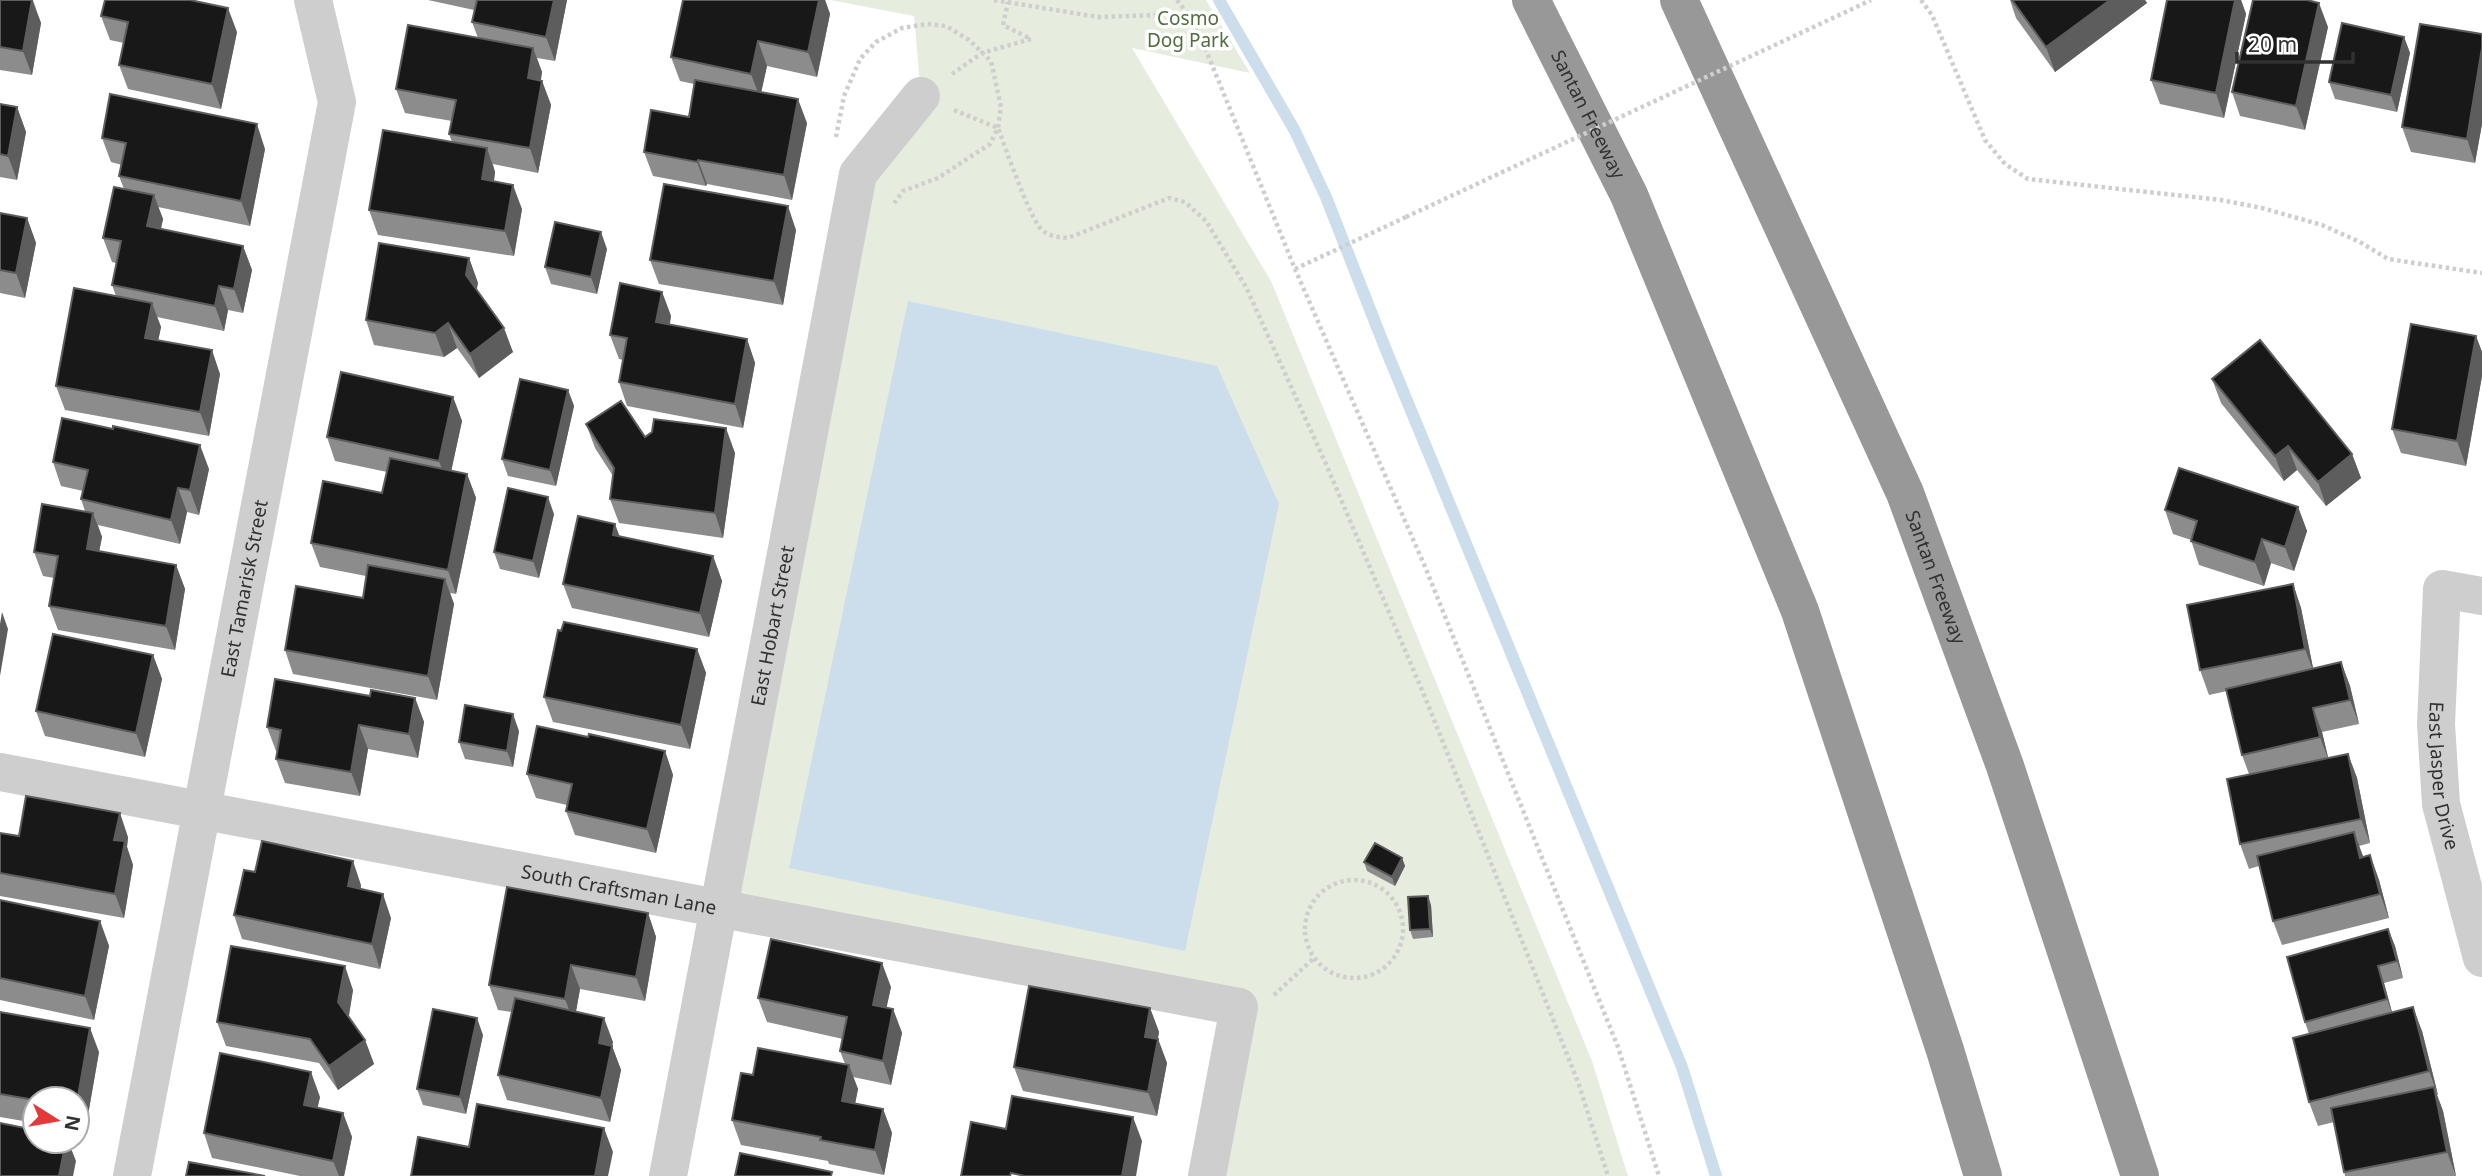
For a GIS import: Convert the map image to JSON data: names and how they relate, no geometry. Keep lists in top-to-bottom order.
{
  "streets": {
    "highway": ["Santan Freeway"],
    "street": [
      "East Tamarisk Street",
      "East Hobart Street",
      "East Jasper Drive",
      "South Craftsman Lane"
    ]
  },
  "crossings": [
    ["East Tamarisk Street", "South Craftsman Lane"],
    ["East Hobart Street", "South Craftsman Lane"]
  ],
  "parks": ["Cosmo Dog Park"],
  "scale_bar": "20 m",
  "north": "right"
}
